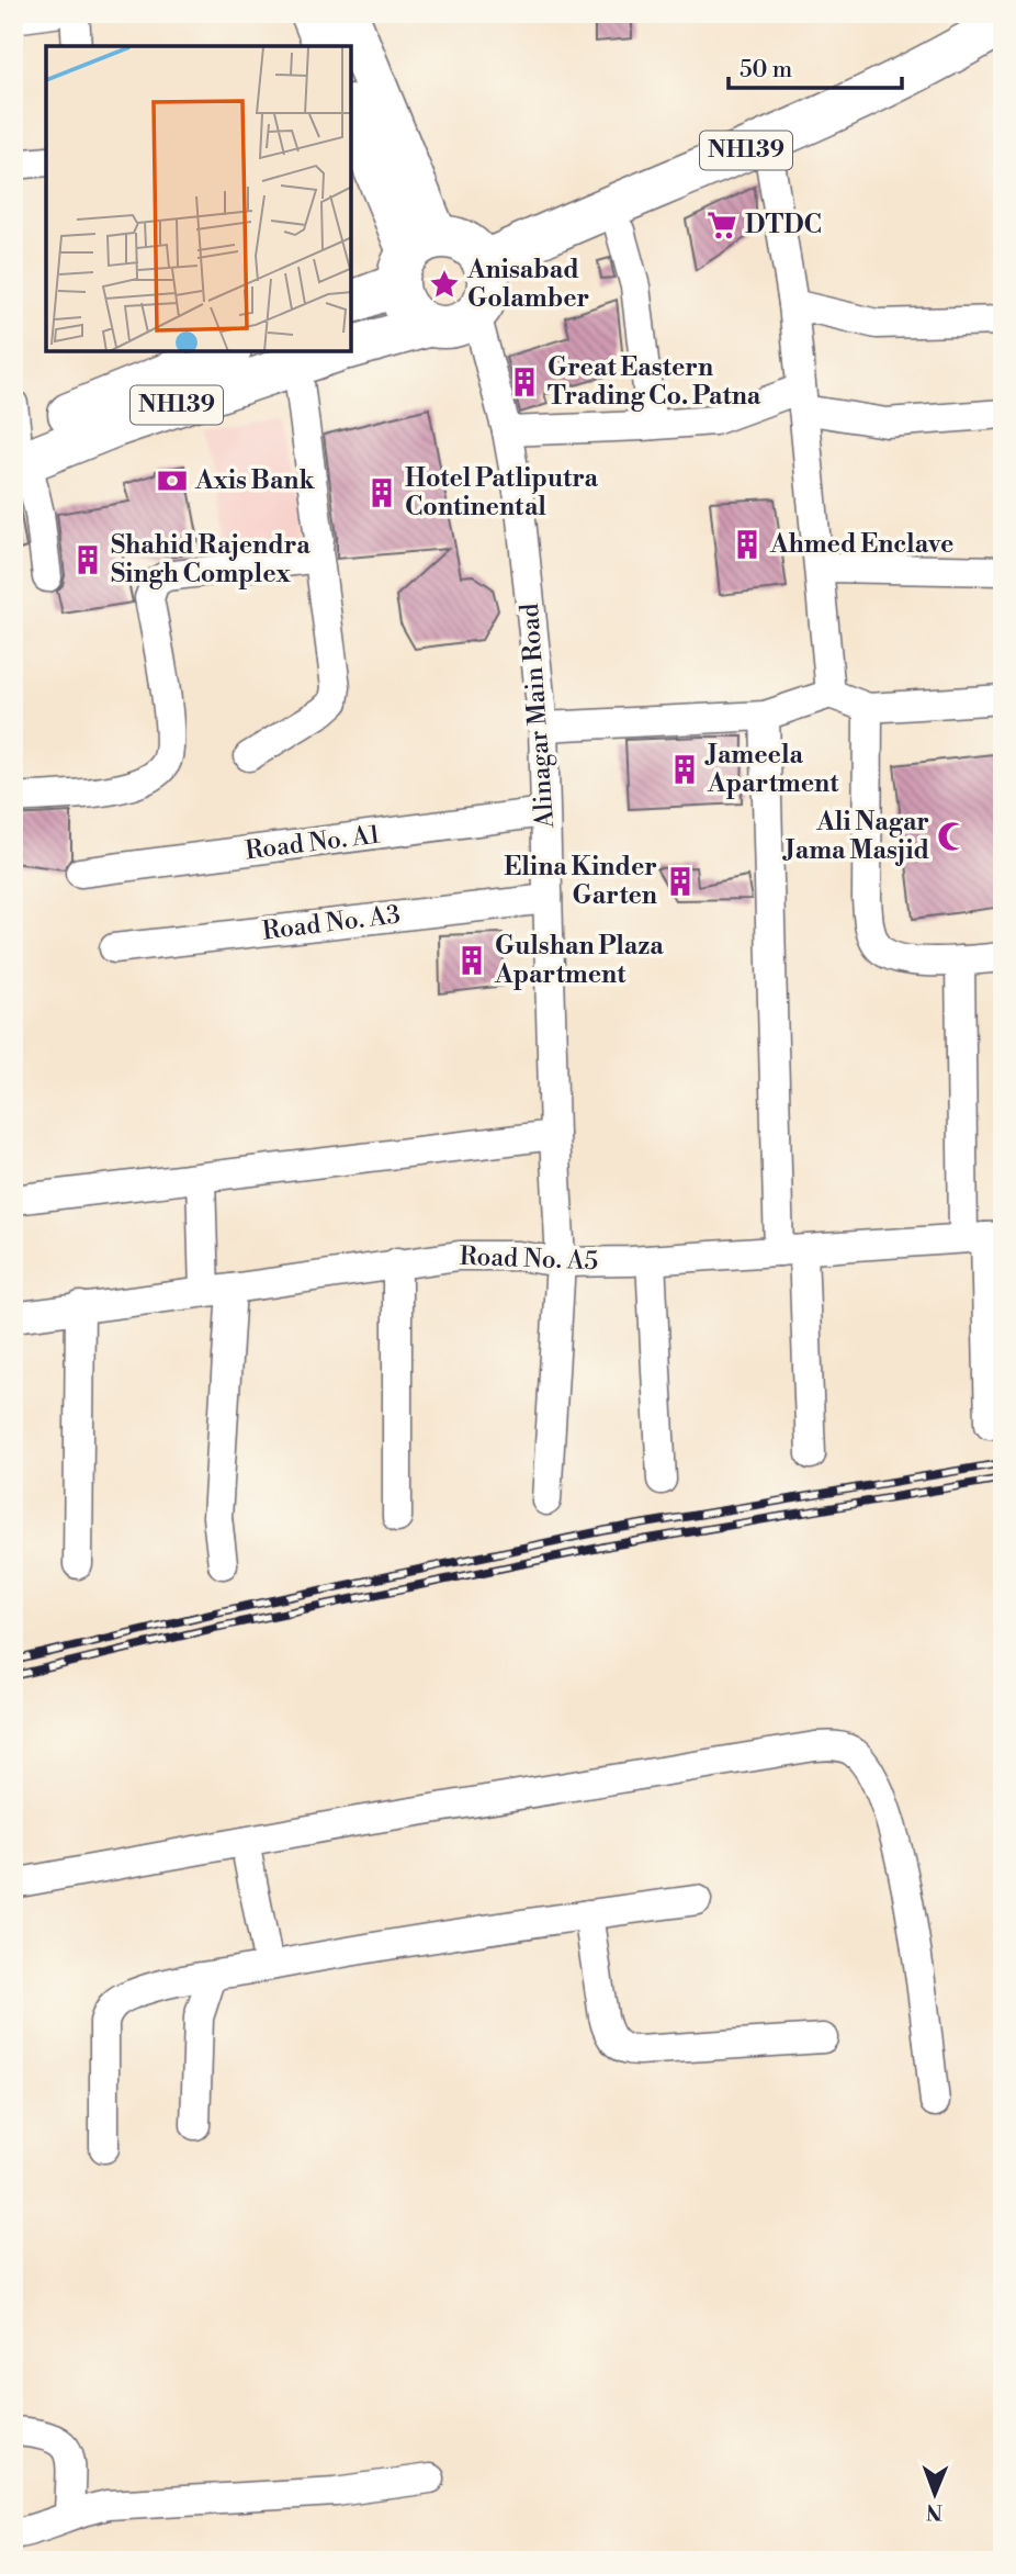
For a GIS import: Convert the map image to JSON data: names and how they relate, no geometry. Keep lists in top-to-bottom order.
{
  "streets": {
    "highway": ["NH139"],
    "street": [
      "Alinagar Main Road",
      "Road No. A1",
      "Road No. A3",
      "Road No. A5"
    ]
  },
  "crossings": [
    ["NH139", "Alinagar Main Road"],
    ["Alinagar Main Road", "Road No. A1"],
    ["Alinagar Main Road", "Road No. A3"],
    ["Alinagar Main Road", "Road No. A5"]
  ],
  "places": {
    "supermarket": ["DTDC"],
    "place": ["Anisabad Golamber"],
    "building": [
      "Great Eastern Trading Co. Patna",
      "Hotel Patliputra Continental",
      "Ahmed Enclave",
      "Shahid Rajendra Singh Complex",
      "Jameela Apartment",
      "Elina Kinder Garten",
      "Gulshan Plaza Apartment"
    ],
    "bank": ["Axis Bank"],
    "mosque": ["Ali Nagar Jama Masjid"]
  },
  "scale_bar": "50 m",
  "north": "bottom"
}
